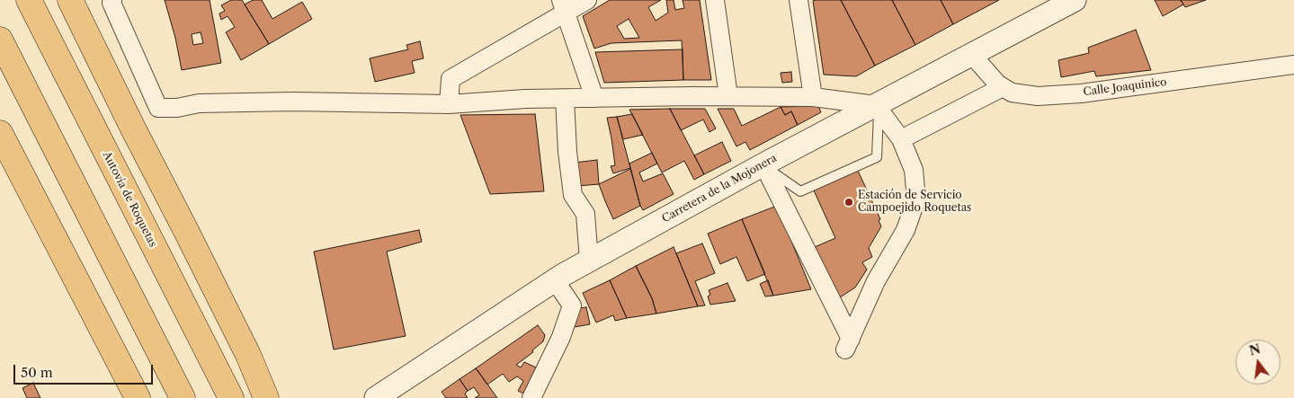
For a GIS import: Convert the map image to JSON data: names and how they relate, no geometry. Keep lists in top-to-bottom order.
{
  "streets": {
    "highway": ["Autovía de Roquetas"],
    "street": ["Calle Joaquinico", "Carretera de la Mojonera"]
  },
  "crossings": [
    ["Calle Joaquinico", "Carretera de la Mojonera"]
  ],
  "places": ["Estación de Servicio Campoejido Roquetas"],
  "scale_bar": "50 m",
  "north": "top"
}
